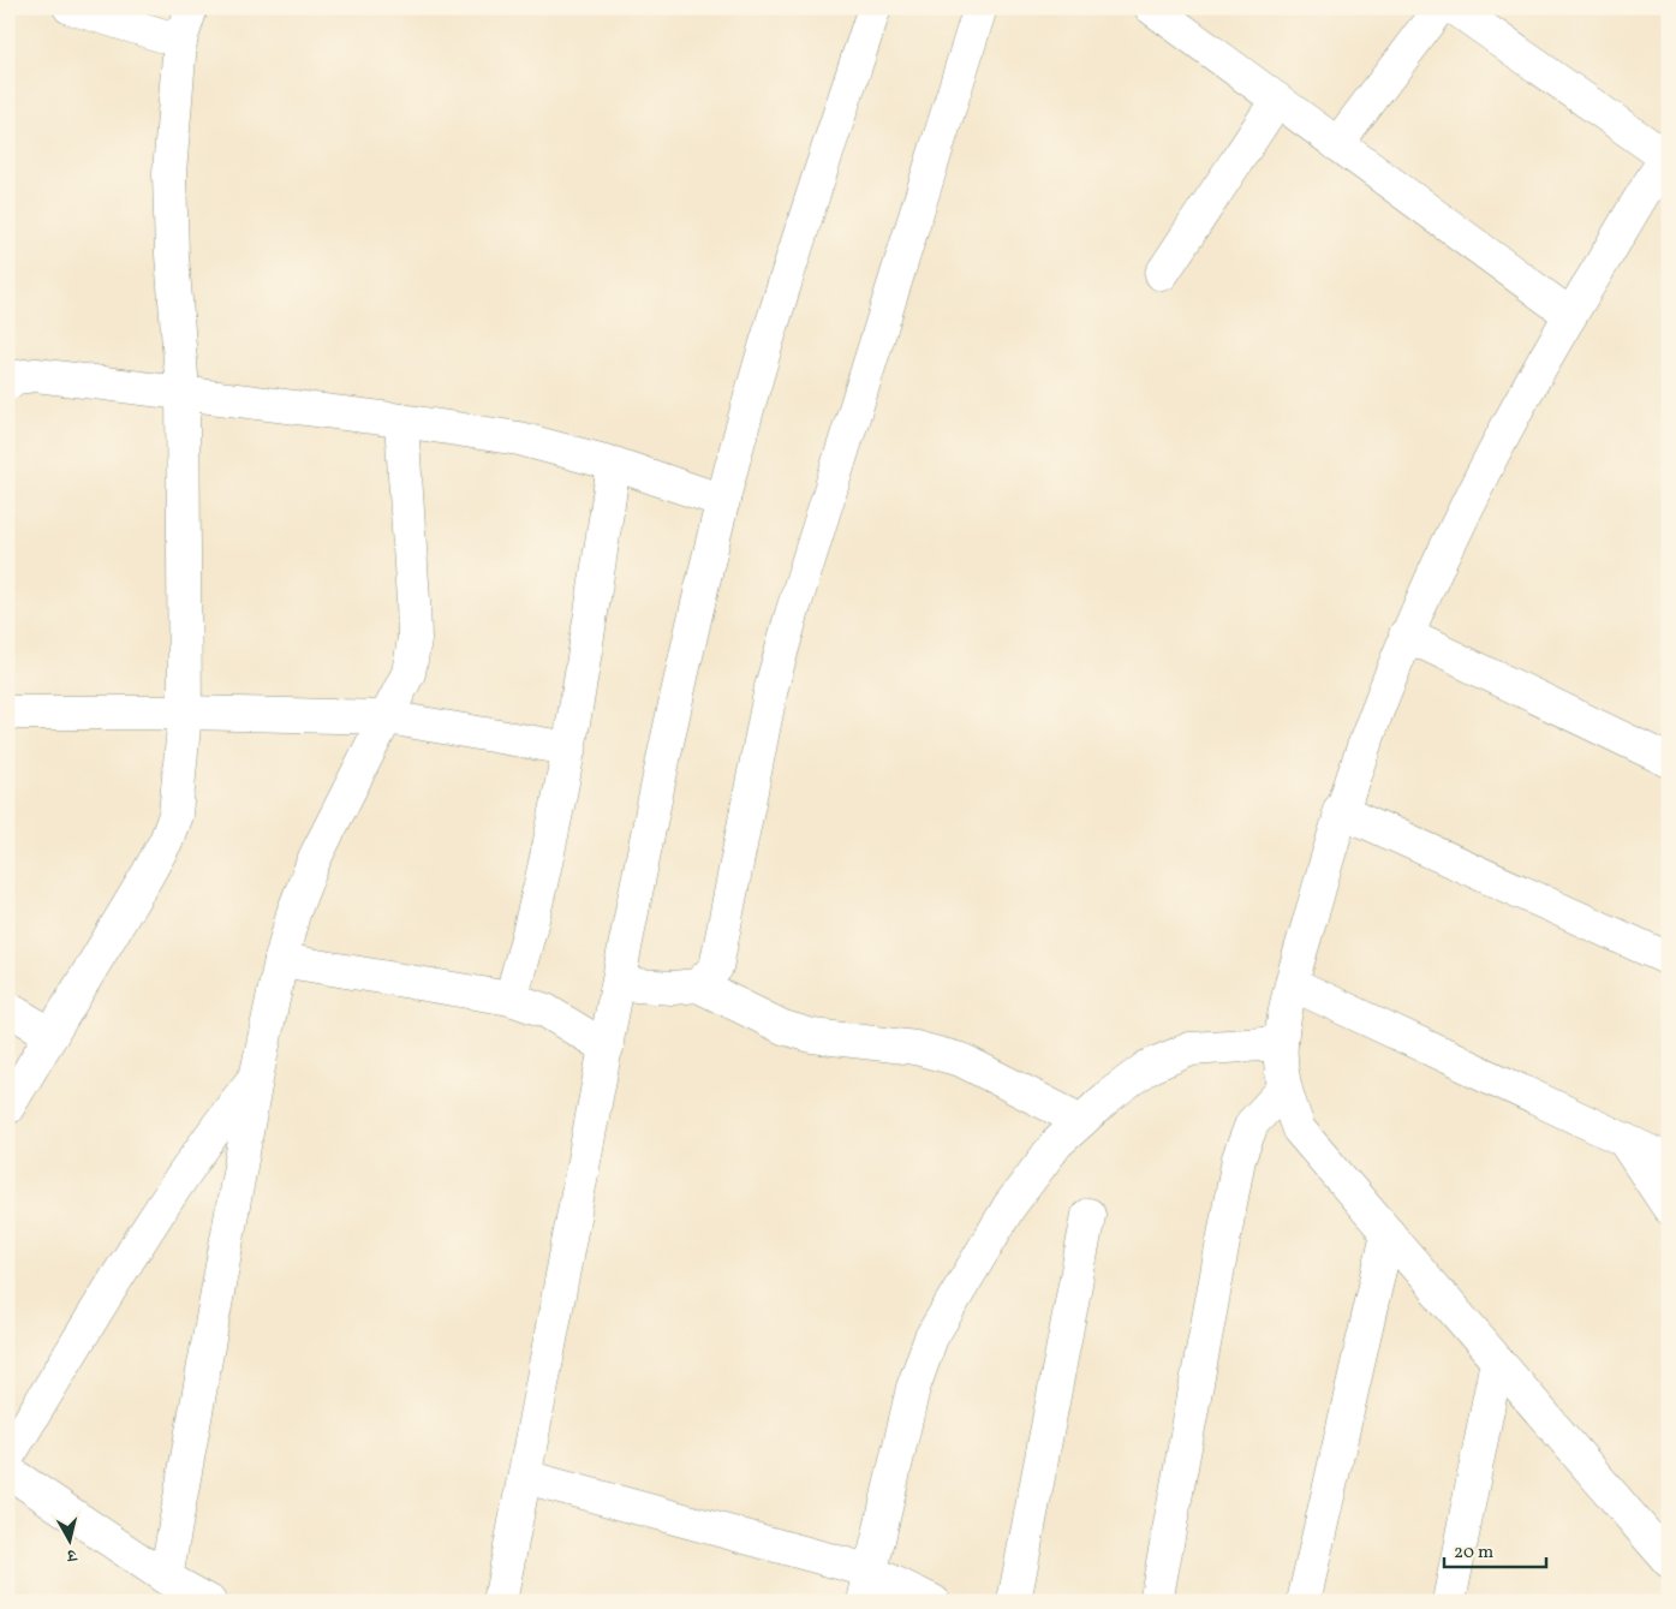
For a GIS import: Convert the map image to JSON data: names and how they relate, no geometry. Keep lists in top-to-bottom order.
{
  "scale_bar": "20 m",
  "north": "bottom"
}
